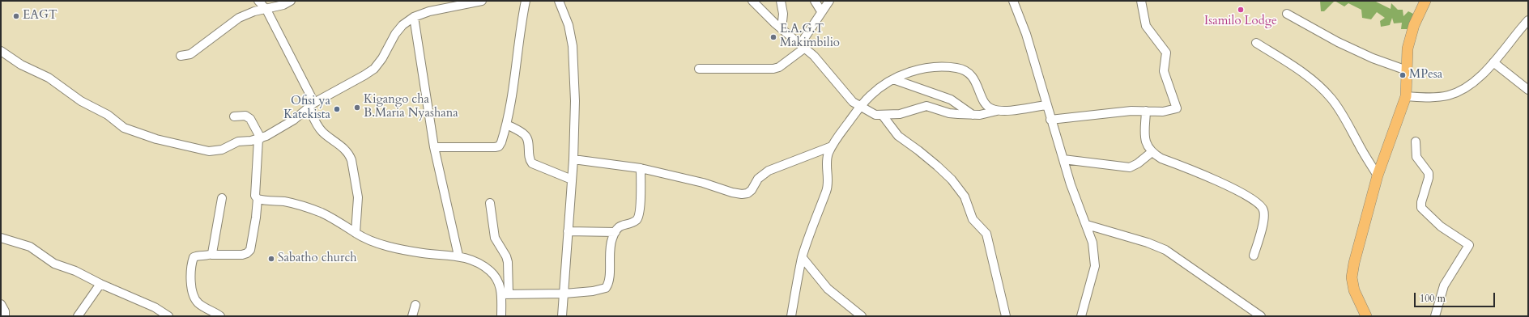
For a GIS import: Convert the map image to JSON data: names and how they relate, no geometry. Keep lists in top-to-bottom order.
{
  "places": [
    "Isamilo Lodge",
    "EAGT",
    "E.A.G.T Makimbilio",
    "MPesa",
    "Kigango cha B.Maria Nyashana",
    "Ofisi ya Katekista",
    "Sabatho church"
  ],
  "scale_bar": "100 m"
}
